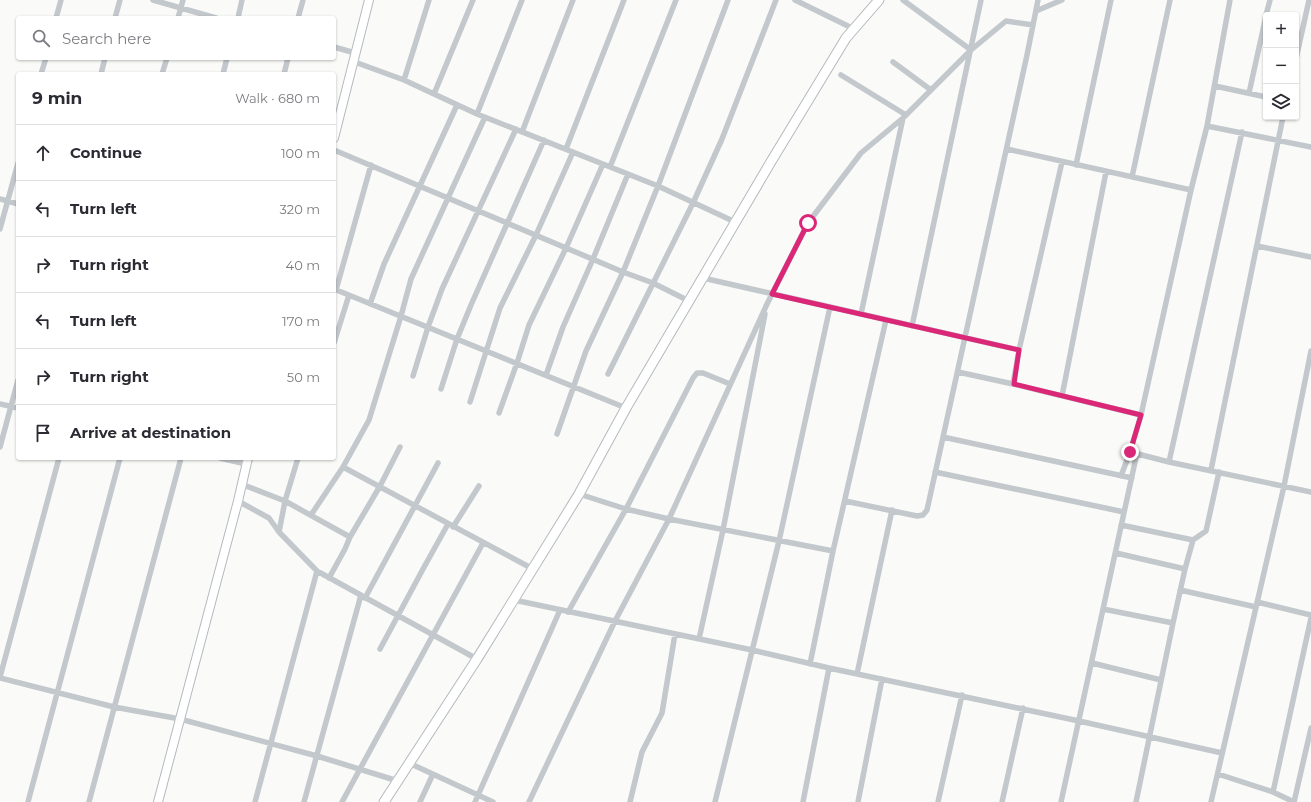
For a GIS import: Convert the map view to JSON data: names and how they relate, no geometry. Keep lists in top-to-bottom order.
{
  "page": {
    "map_buttons": ["+", "−"],
    "search": "Search here",
    "heading": ["9 min", "Walk · 680 m"],
    "list": [
      ["Continue", "100 m"],
      ["Turn left", "320 m"],
      ["Turn right", "40 m"],
      ["Turn left", "170 m"],
      ["Turn right", "50 m"],
      "Arrive at destination"
    ]
  }
}
